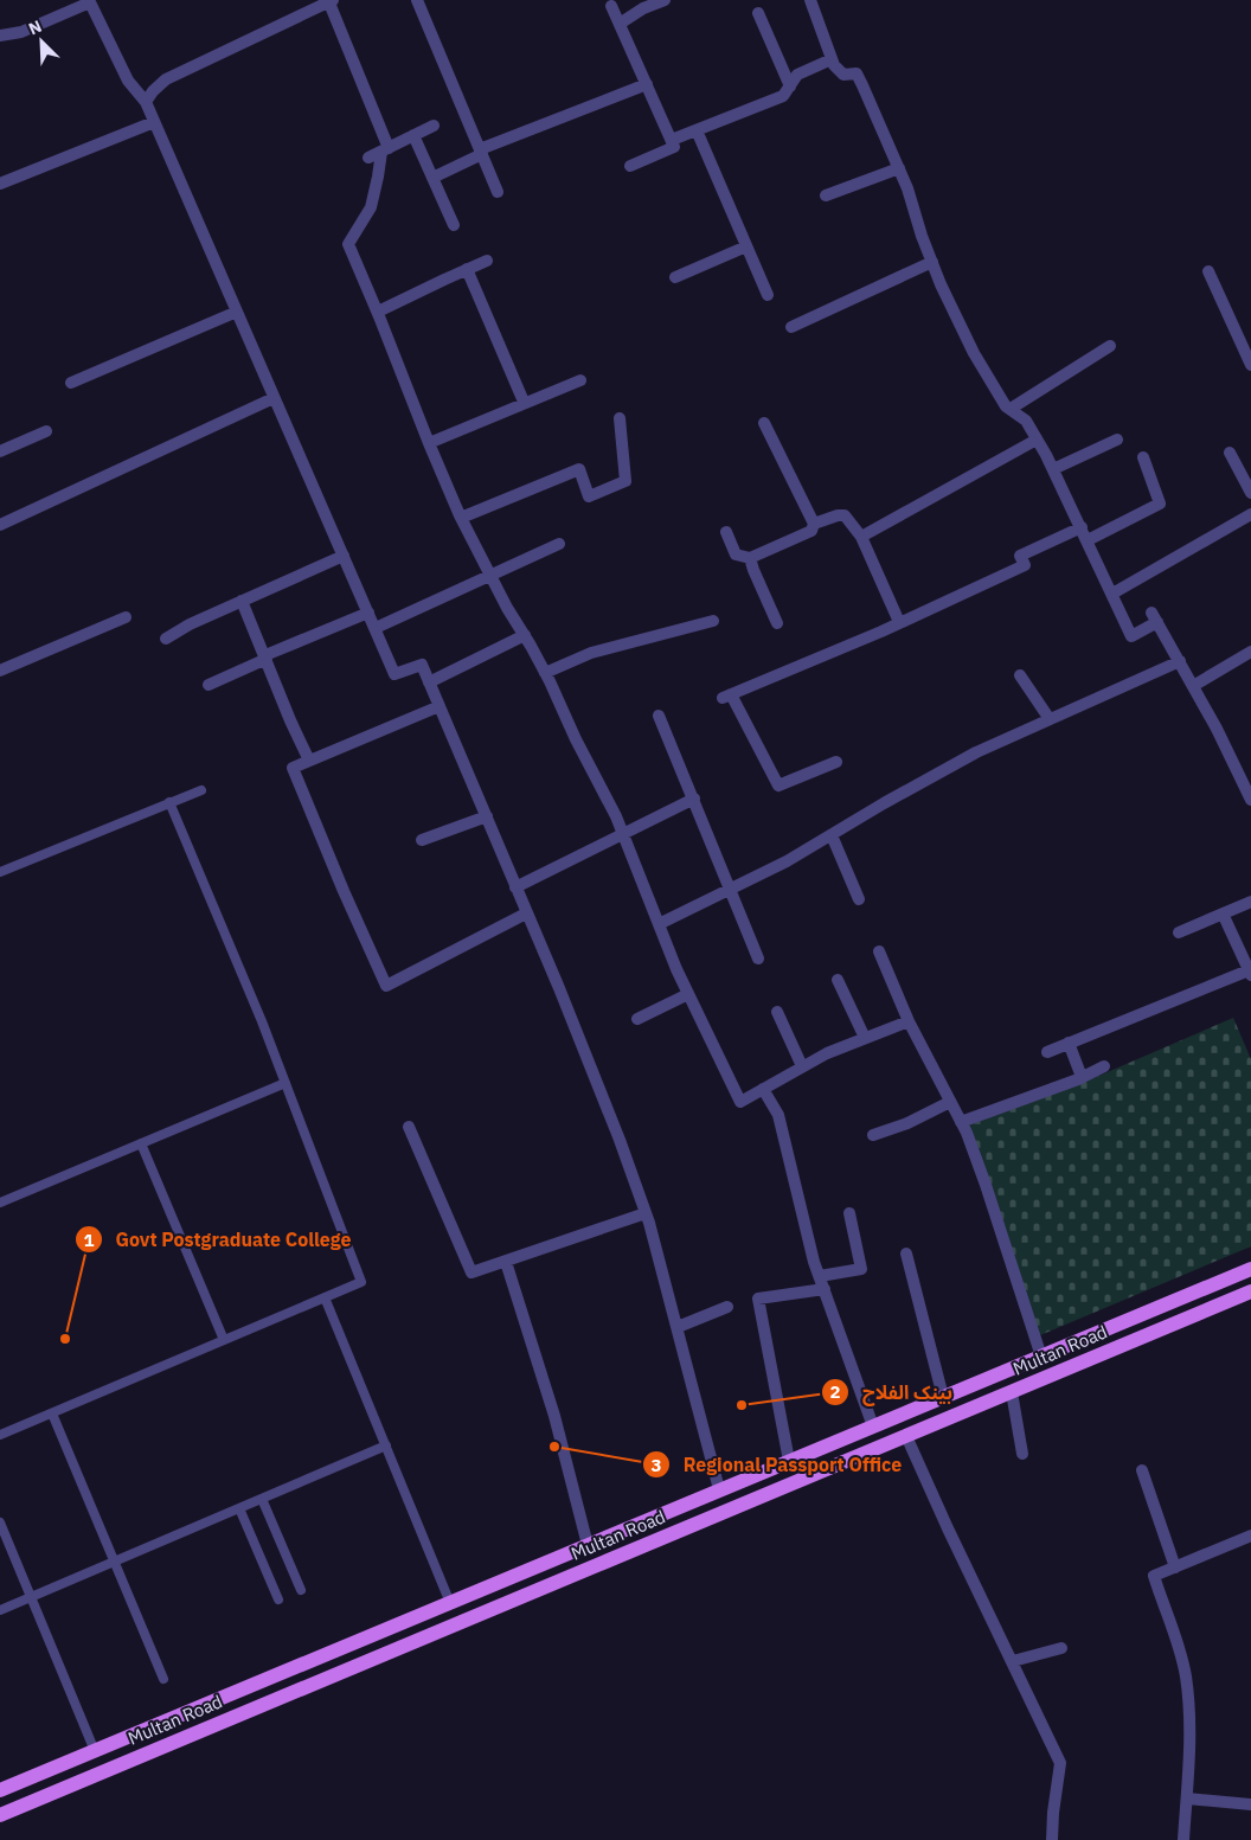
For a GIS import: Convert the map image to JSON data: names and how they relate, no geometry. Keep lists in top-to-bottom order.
{
  "streets": {
    "main road": ["Multan Road"]
  },
  "places": ["Govt Postgraduate College", "بینک الفلاح", "Regional Passport Office"],
  "north": "top left"
}
